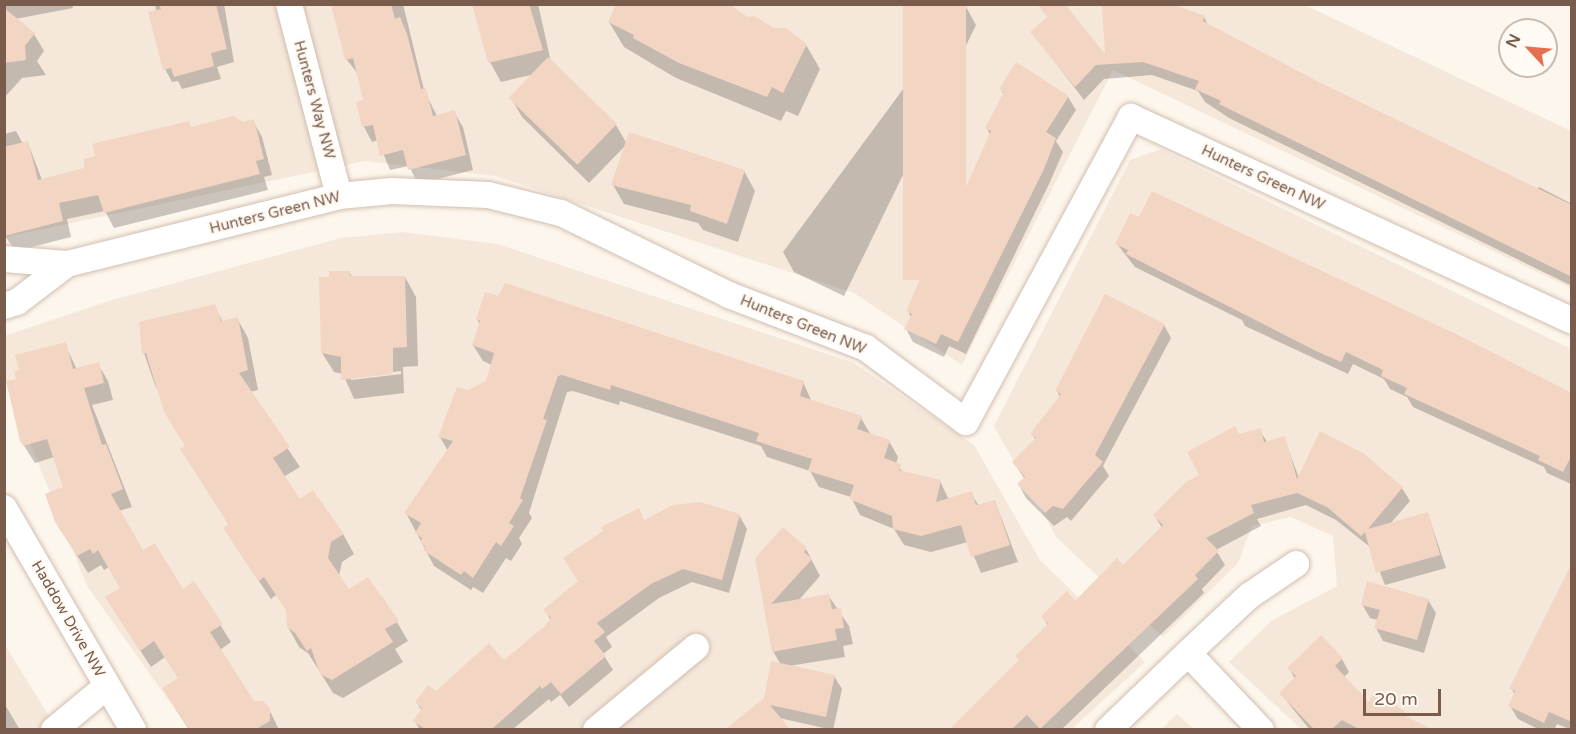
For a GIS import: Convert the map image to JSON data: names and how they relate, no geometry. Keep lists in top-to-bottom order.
{
  "streets": {
    "street": ["Hunters Way NW", "Hunters Green NW", "Haddow Drive NW"]
  },
  "crossings": [
    ["Hunters Way NW", "Hunters Green NW"]
  ],
  "scale_bar": "20 m",
  "north": "top left"
}
